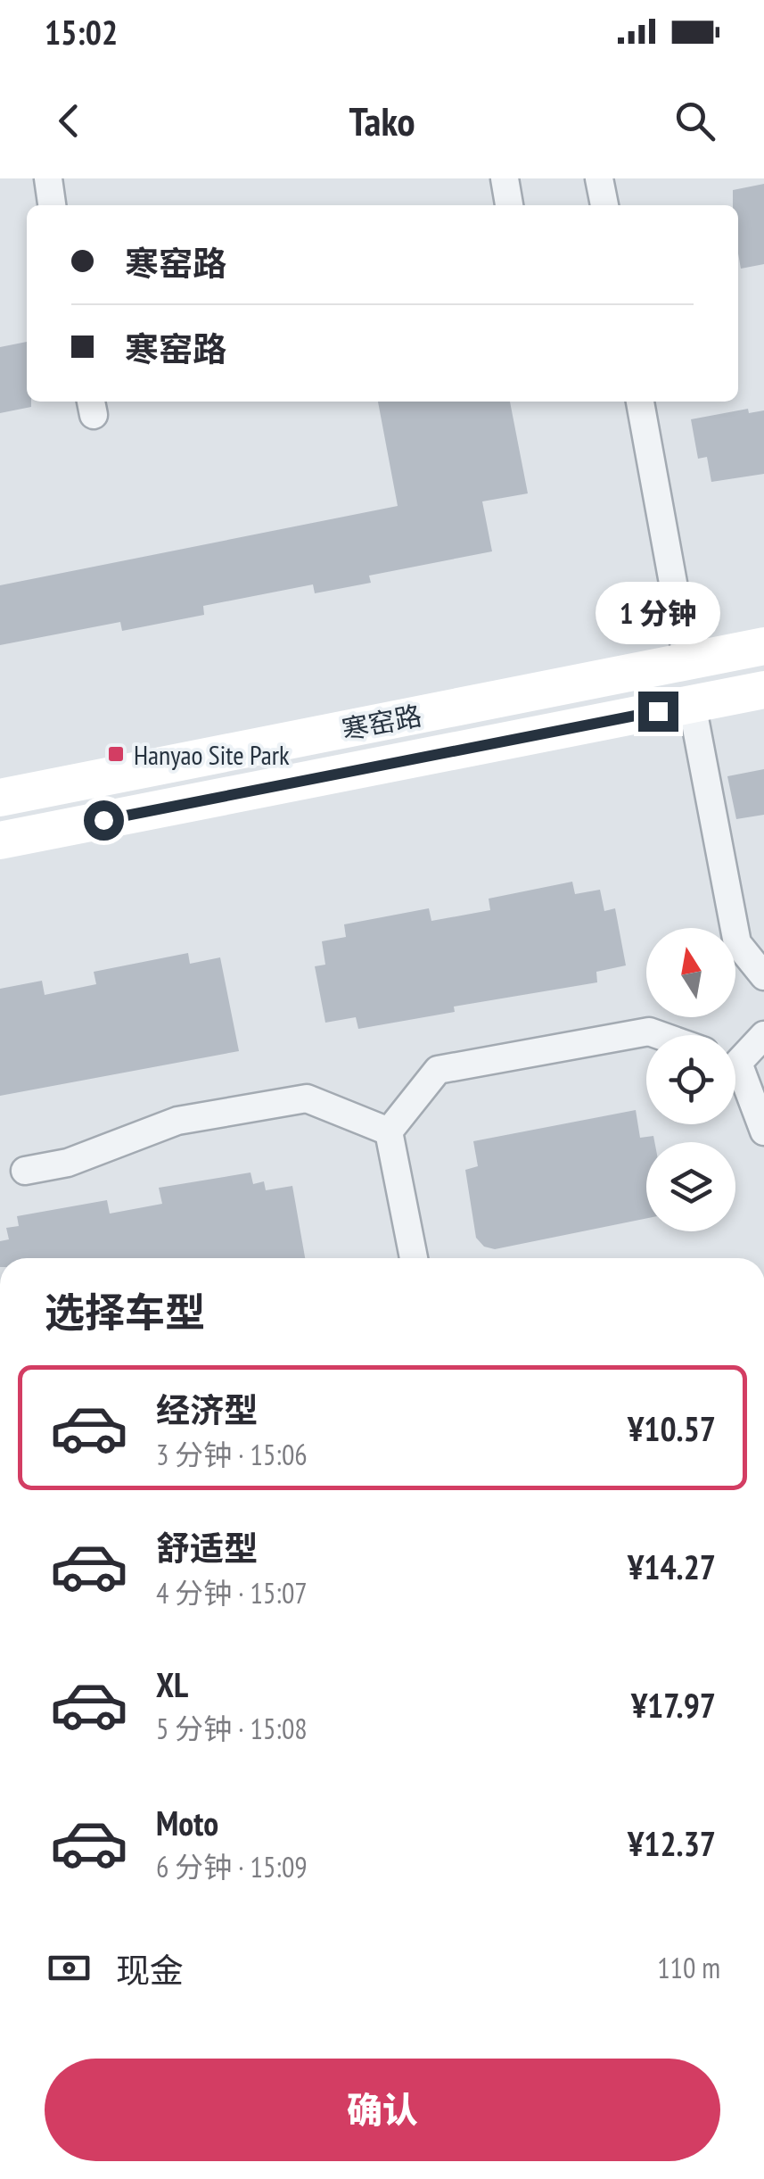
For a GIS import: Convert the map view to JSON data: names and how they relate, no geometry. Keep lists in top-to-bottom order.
{
  "streets": {
    "street": ["寒窑路"]
  },
  "places": {
    "transit": ["Hanyao Site Park"]
  },
  "north": "top",
  "page": {
    "status": "15:02",
    "header": "Tako",
    "banner": ["寒窑路", "寒窑路"],
    "bubble": "1 分钟",
    "heading": "选择车型",
    "list": [
      {
        "name": "经济型",
        "note": "3 分钟 · 15:06",
        "value": "¥10.57"
      },
      {
        "name": "舒适型",
        "note": "4 分钟 · 15:07",
        "value": "¥14.27"
      },
      {
        "name": "XL",
        "note": "5 分钟 · 15:08",
        "value": "¥17.97"
      },
      {
        "name": "Moto",
        "note": "6 分钟 · 15:09",
        "value": "¥12.37"
      }
    ],
    "pay": ["现金", "110 m"],
    "buttons": "确认"
  }
}
